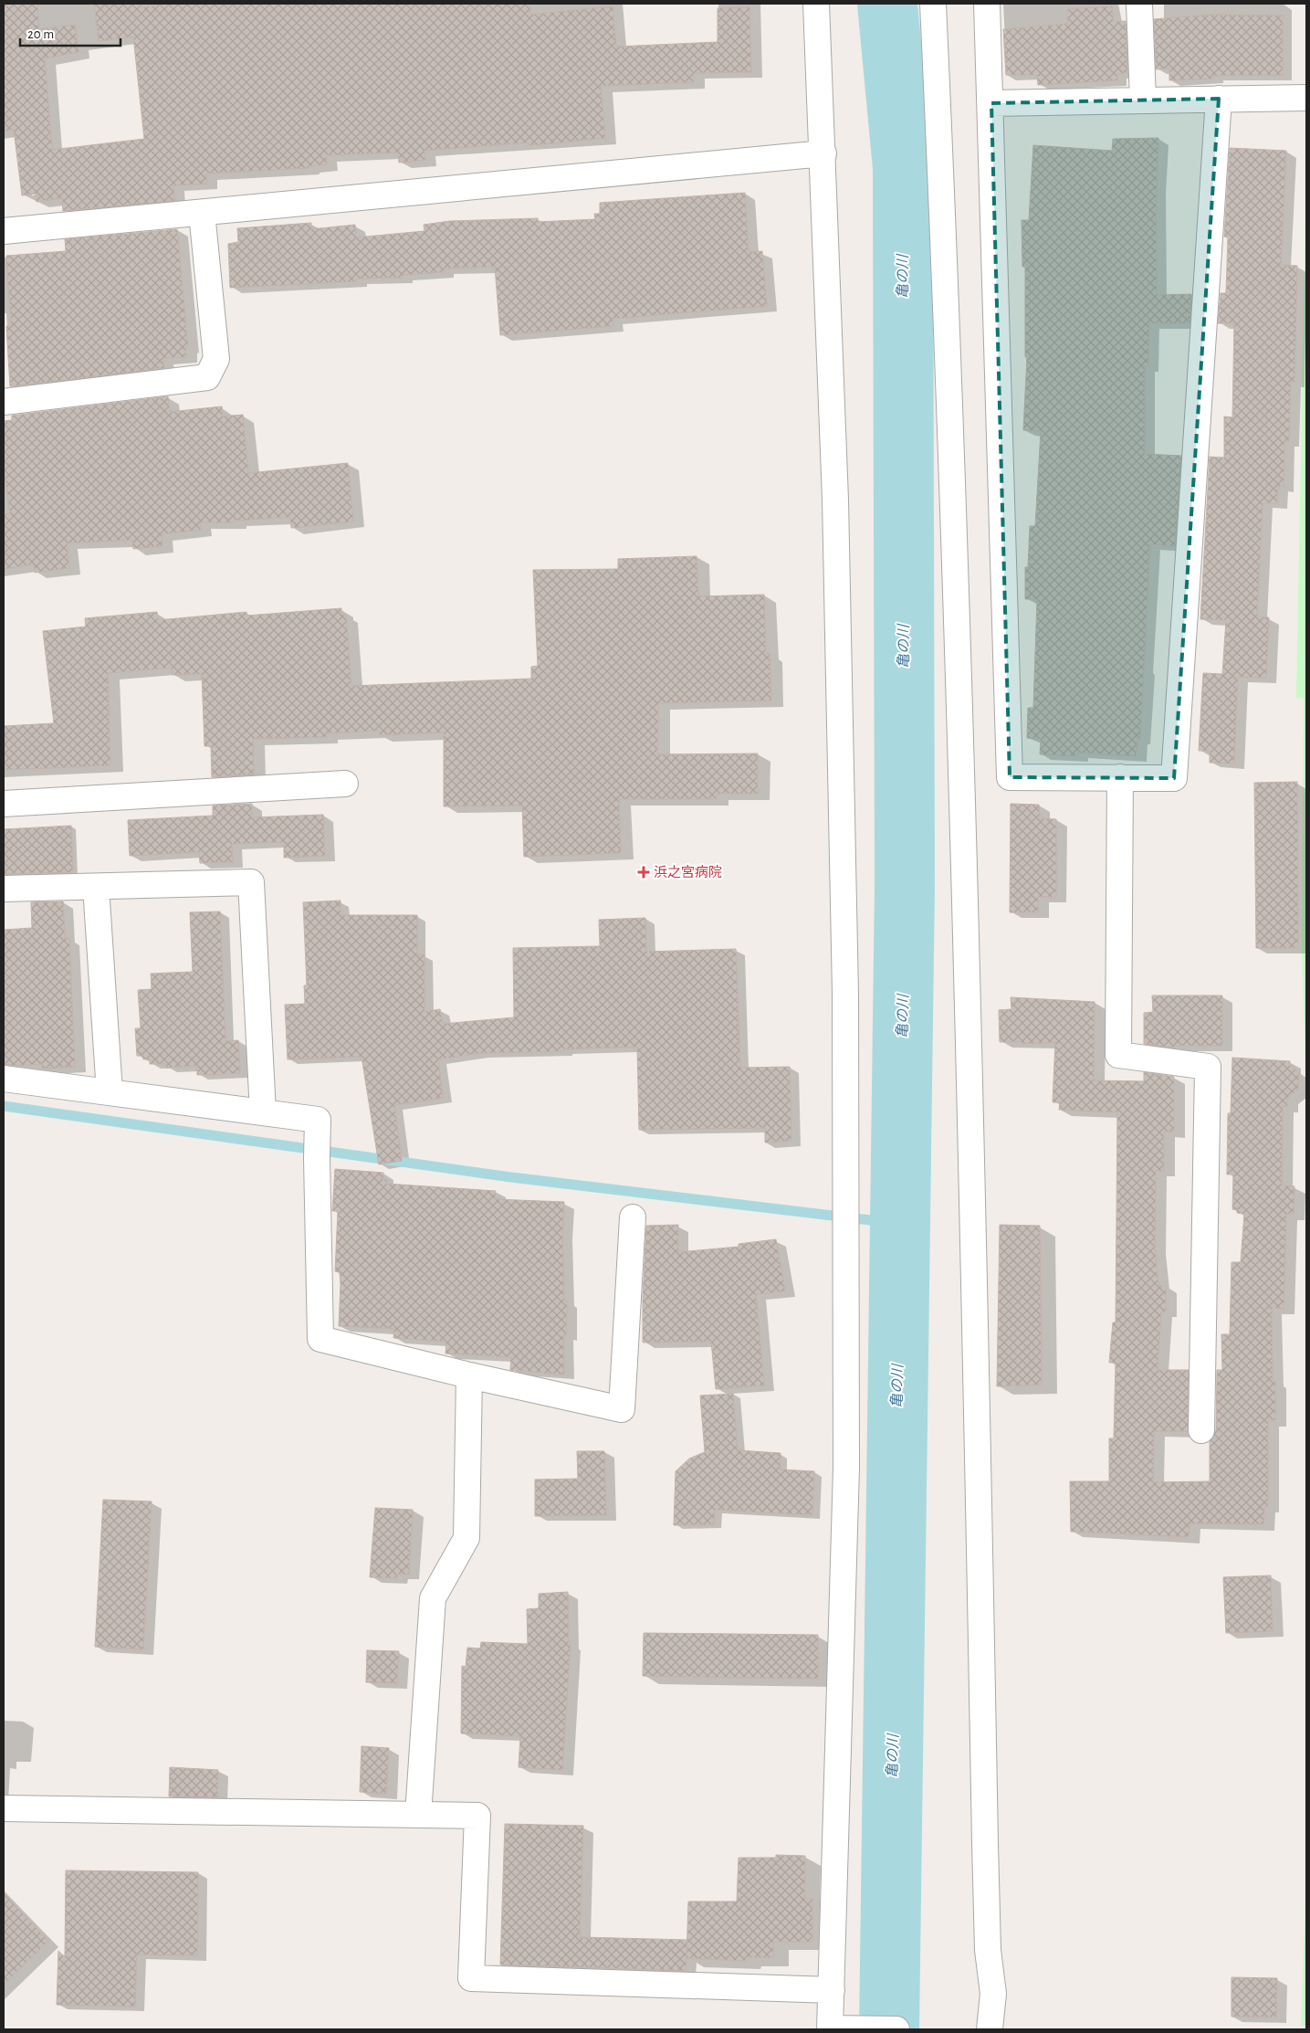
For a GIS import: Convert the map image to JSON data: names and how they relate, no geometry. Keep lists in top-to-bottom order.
{
  "water": ["亀の川"],
  "places": {
    "health": ["浜之宮病院"]
  },
  "scale_bar": "20 m"
}
